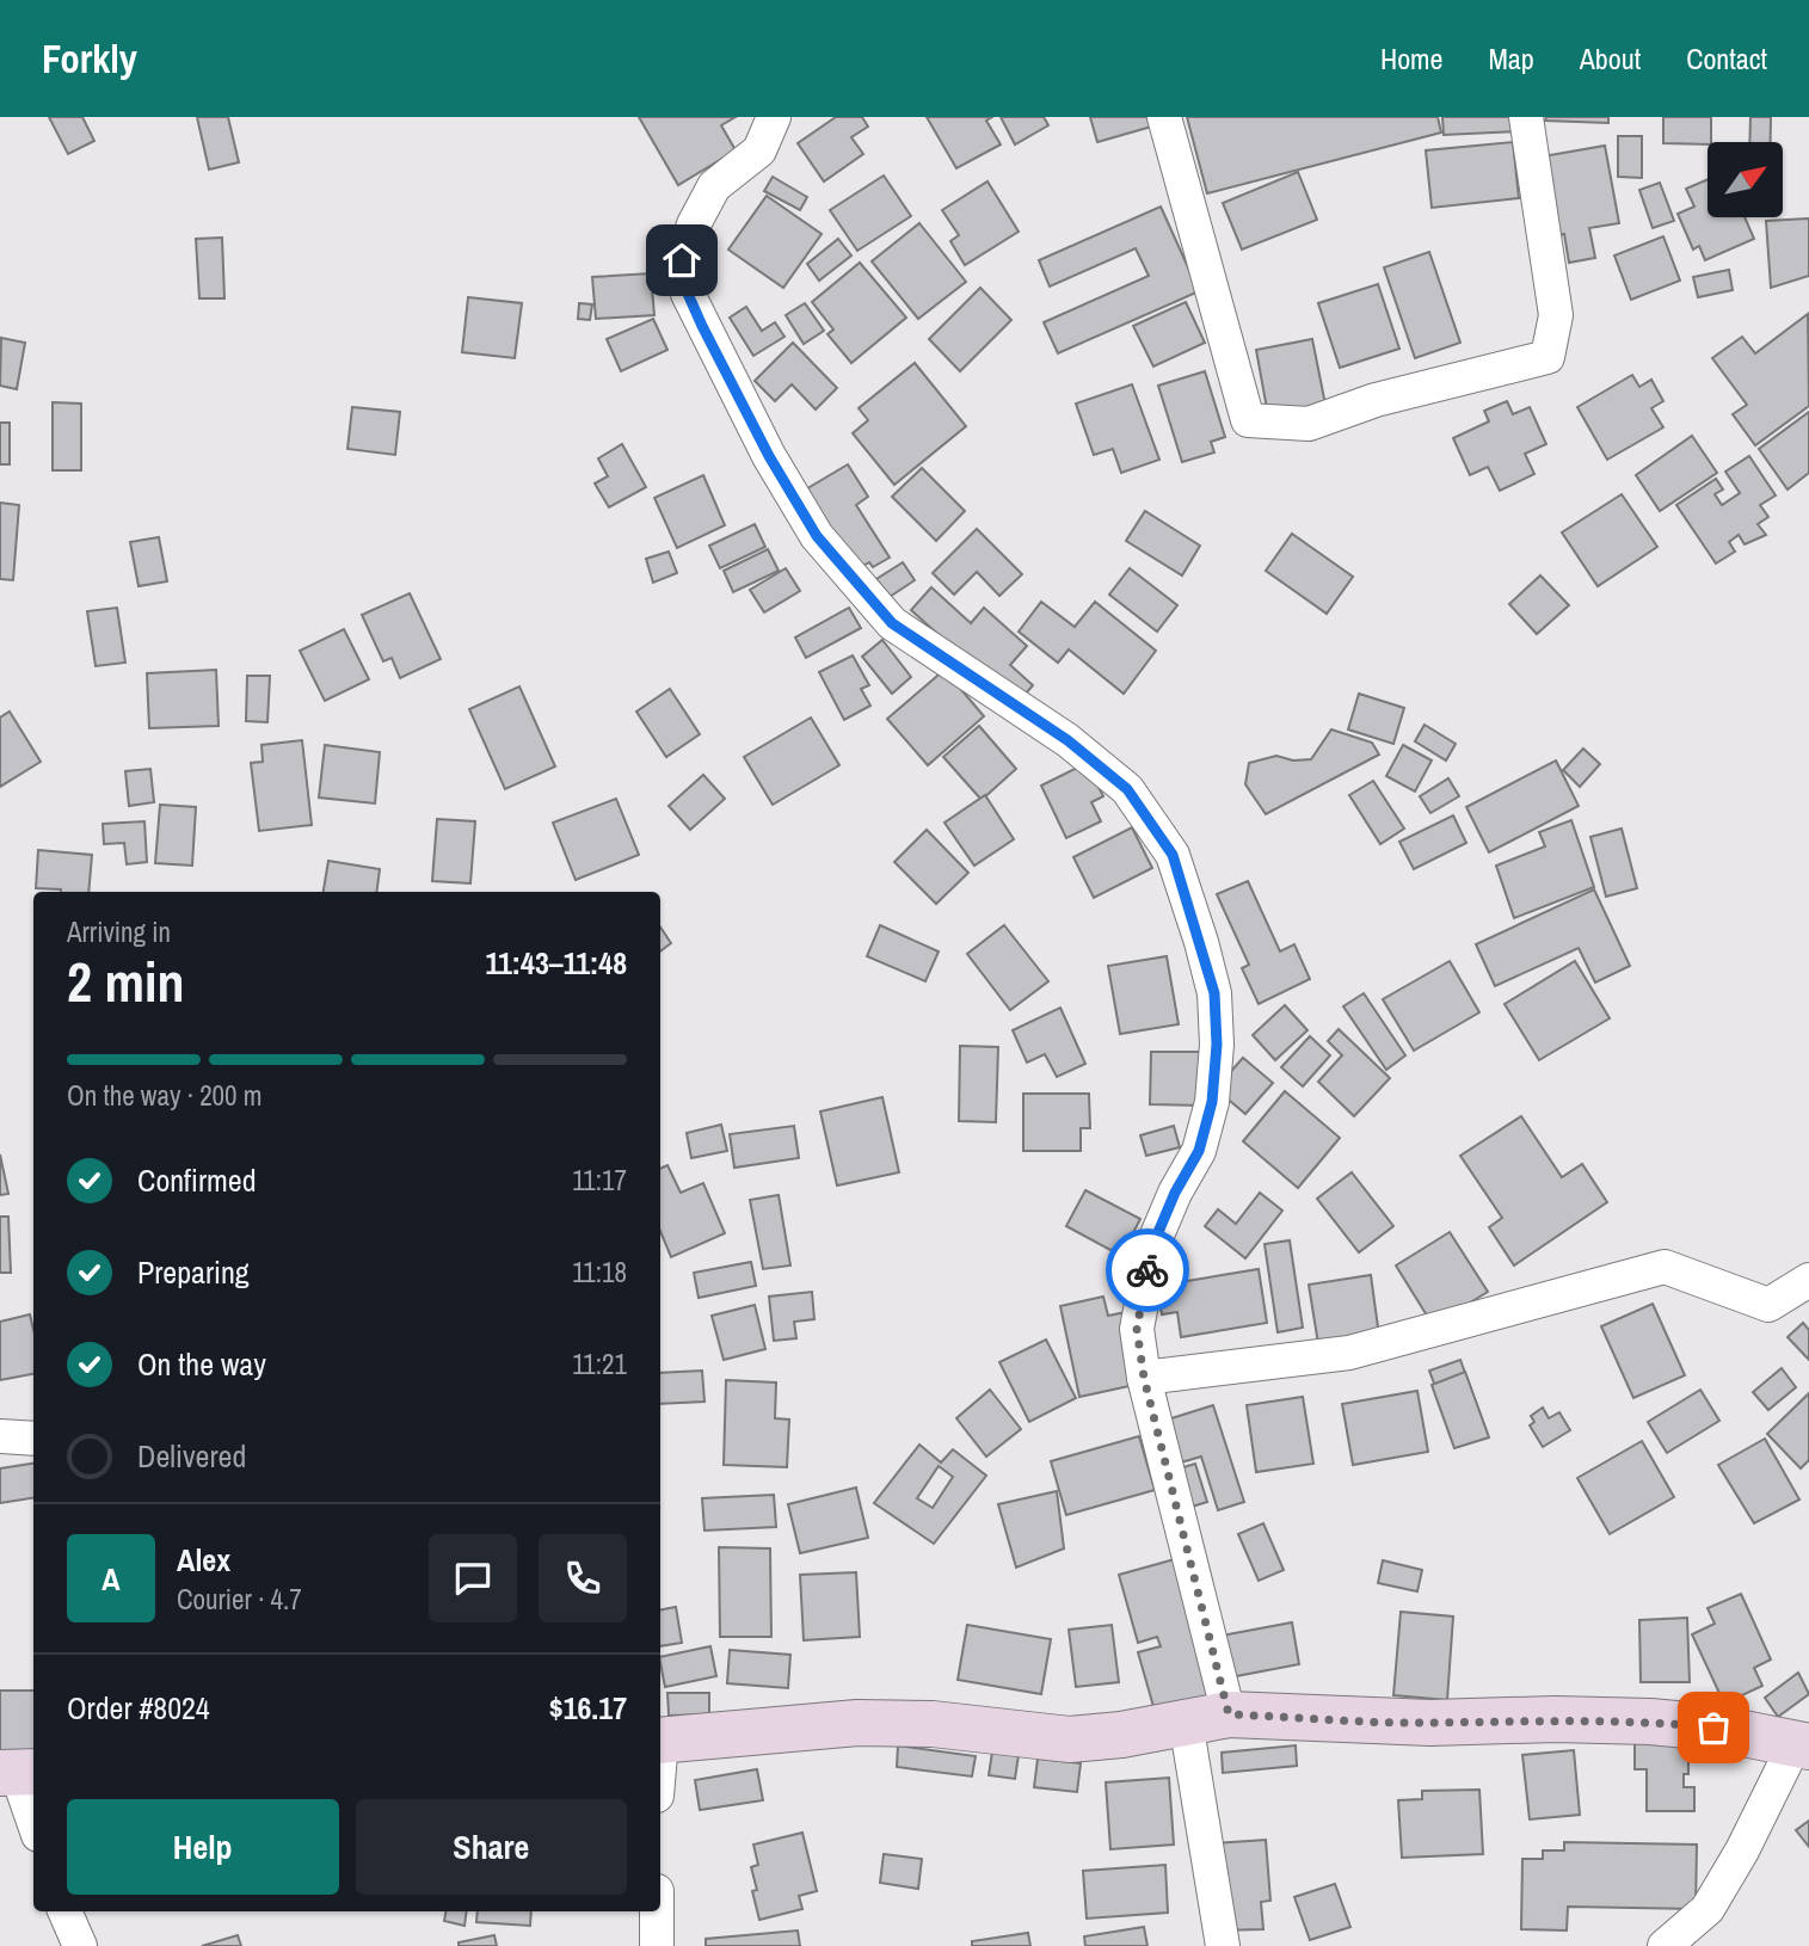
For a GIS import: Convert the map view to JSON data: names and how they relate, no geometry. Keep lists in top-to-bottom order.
{
  "north": "top right",
  "page": {
    "header": "Forkly",
    "nav": [
      "Home",
      "Map",
      "About",
      "Contact"
    ],
    "heading": ["2 min", "Arriving in", "11:43–11:48"],
    "panel": [
      "Alex",
      "Courier · 4.7",
      "Order #8024",
      "$16.17"
    ],
    "bar": "On the way · 200 m",
    "list": [
      ["Confirmed", "11:17"],
      ["Preparing", "11:18"],
      ["On the way", "11:21"],
      "Delivered"
    ],
    "round": "A",
    "buttons": ["Help", "Share"]
  }
}
